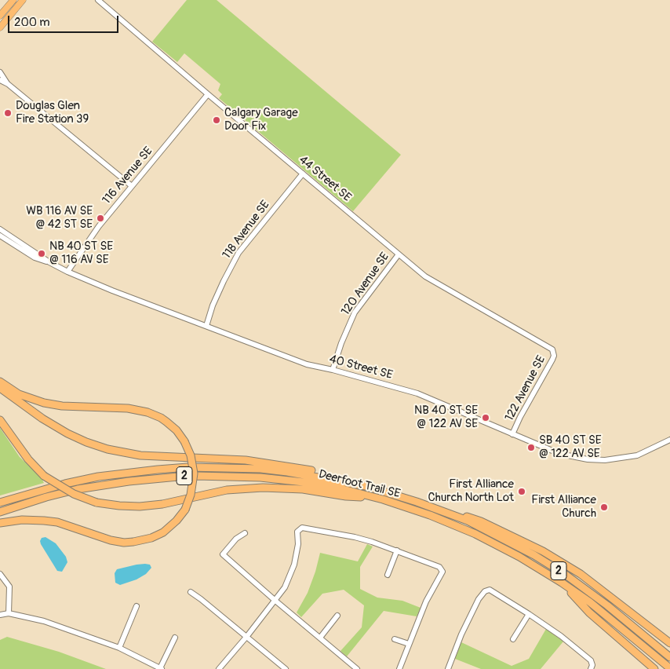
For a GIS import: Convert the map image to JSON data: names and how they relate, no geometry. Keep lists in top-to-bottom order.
{
  "streets": {
    "highway": ["2", "Deerfoot Trail SE"],
    "street": [
      "116 Avenue SE",
      "44 Street SE",
      "118 Avenue SE",
      "120 Avenue SE",
      "40 Street SE",
      "122 Avenue SE"
    ]
  },
  "crossings": [
    ["116 Avenue SE", "44 Street SE"],
    ["116 Avenue SE", "40 Street SE"],
    ["44 Street SE", "118 Avenue SE"],
    ["44 Street SE", "120 Avenue SE"],
    ["44 Street SE", "122 Avenue SE"],
    ["118 Avenue SE", "40 Street SE"],
    ["120 Avenue SE", "40 Street SE"],
    ["40 Street SE", "122 Avenue SE"]
  ],
  "places": [
    "Douglas Glen Fire Station 39",
    "Calgary Garage Door Fix",
    "WB 116 AV SE @ 42 ST SE",
    "NB 40 ST SE @ 116 AV SE",
    "NB 40 ST SE @ 122 AV SE",
    "SB 40 ST SE @ 122 AV SE",
    "First Alliance Church North Lot",
    "First Alliance Church"
  ],
  "scale_bar": "200 m"
}
